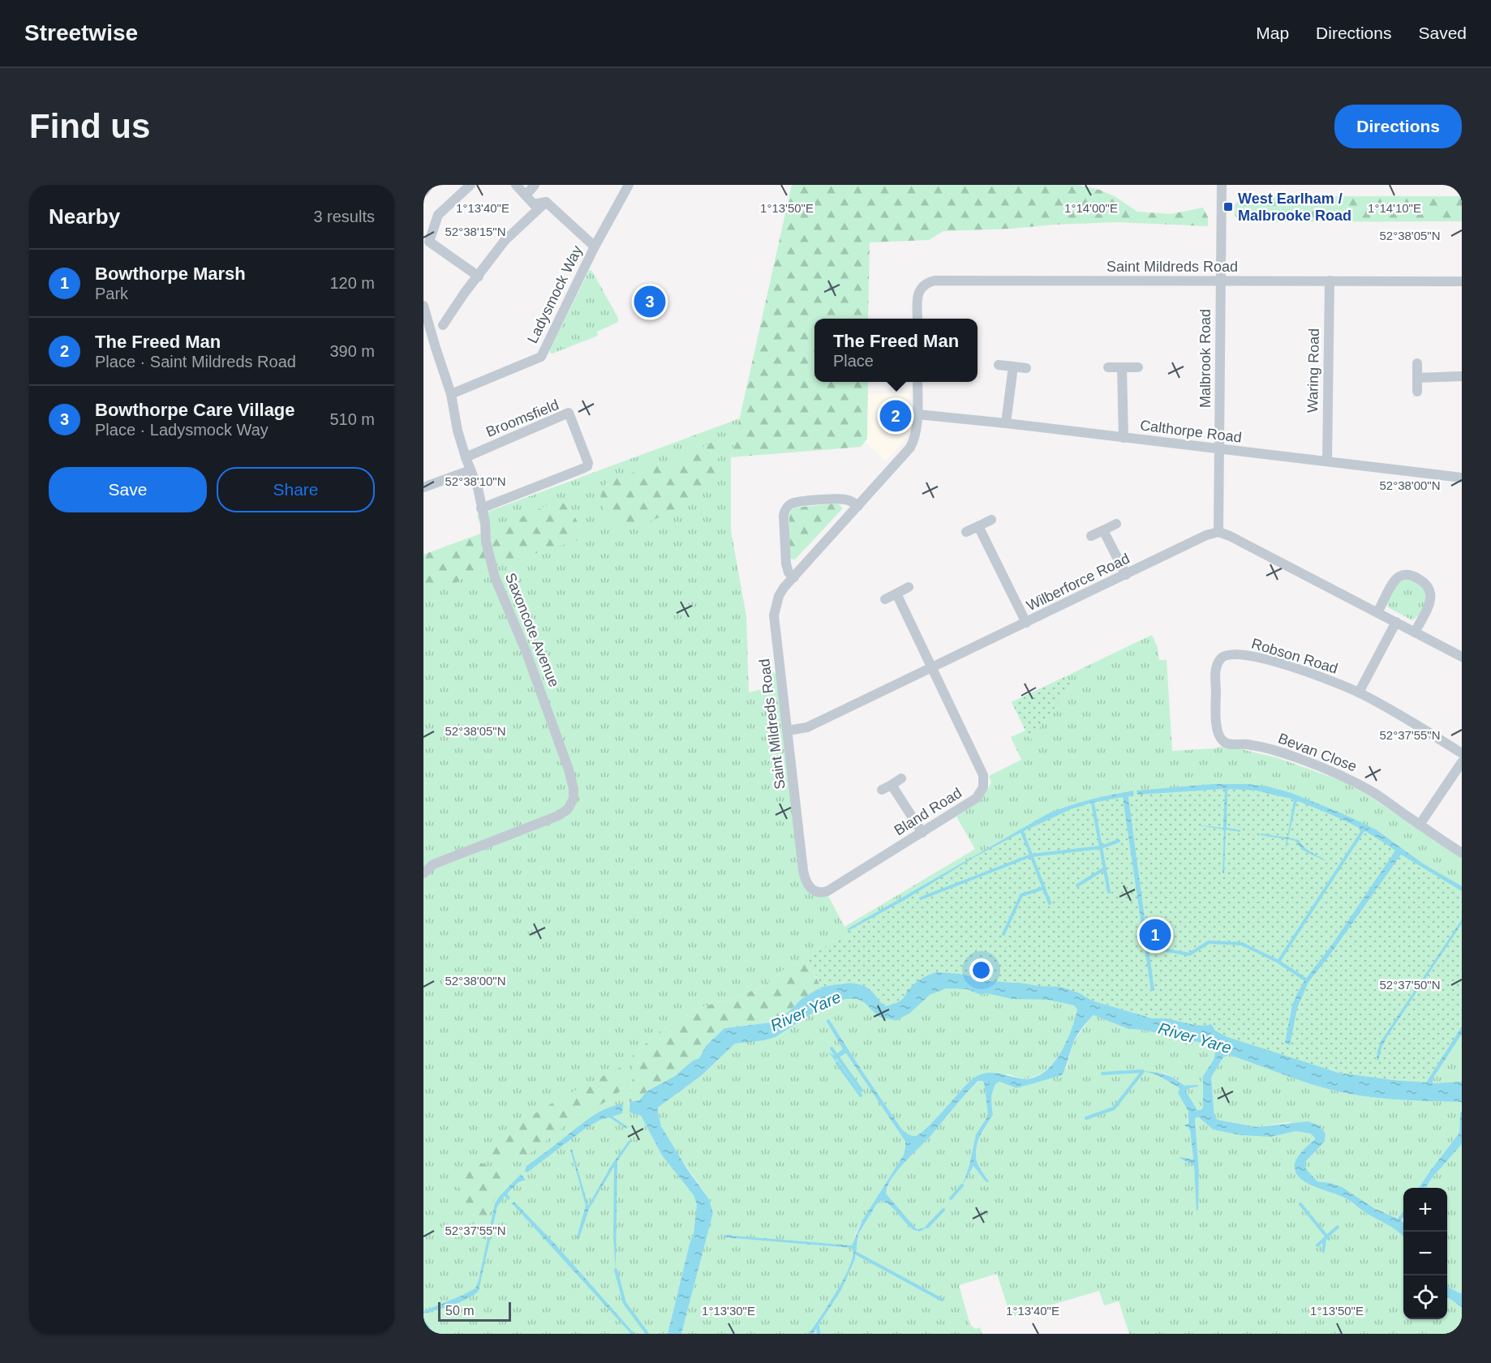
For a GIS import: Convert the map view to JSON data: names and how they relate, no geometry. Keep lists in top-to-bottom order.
{
  "streets": {
    "street": [
      "Saint Mildreds Road",
      "Ladysmock Way",
      "Malbrook Road",
      "Waring Road",
      "Broomsfield",
      "Calthorpe Road",
      "Wilberforce Road",
      "Saxoncote Avenue",
      "Robson Road",
      "Bevan Close",
      "Bland Road"
    ]
  },
  "crossings": [
    ["Saint Mildreds Road", "Malbrook Road"],
    ["Saint Mildreds Road", "Waring Road"],
    ["Saint Mildreds Road", "Calthorpe Road"],
    ["Saint Mildreds Road", "Wilberforce Road"],
    ["Saint Mildreds Road", "Bland Road"],
    ["Ladysmock Way", "Saxoncote Avenue"],
    ["Malbrook Road", "Calthorpe Road"],
    ["Malbrook Road", "Wilberforce Road"],
    ["Waring Road", "Calthorpe Road"],
    ["Broomsfield", "Saxoncote Avenue"],
    ["Wilberforce Road", "Bland Road"],
    ["Robson Road", "Bevan Close"]
  ],
  "water": ["River Yare"],
  "places": {
    "transit": ["West Earlham / Malbrooke Road"]
  },
  "scale_bar": "50 m",
  "page": {
    "header": "Streetwise",
    "nav": ["Map", "Directions", "Saved"],
    "buttons": [
      "Directions",
      ["Save", "Share"]
    ],
    "title": "Find us",
    "heading": ["Nearby", "3 results"],
    "list": [
      {
        "mark": "1",
        "name": "Bowthorpe Marsh",
        "note": "Park",
        "value": "120 m"
      },
      {
        "mark": "2",
        "name": "The Freed Man",
        "note": "Place · Saint Mildreds Road",
        "value": "390 m"
      },
      {
        "mark": "3",
        "name": "Bowthorpe Care Village",
        "note": "Place · Ladysmock Way",
        "value": "510 m"
      }
    ],
    "pins": ["3", "2", "1"],
    "popup": ["The Freed Man", "Place"],
    "map_buttons": ["+", "−"],
    "scale": "50 m"
  },
  "coordinates": [
    "1°13'40\"E",
    "1°13'50\"E",
    "1°14'00\"E",
    "1°14'10\"E",
    "52°38'15\"N",
    "52°38'05\"N",
    "52°38'10\"N",
    "52°38'00\"N",
    "52°37'55\"N",
    "52°37'50\"N",
    "1°13'30\"E"
  ]
}
